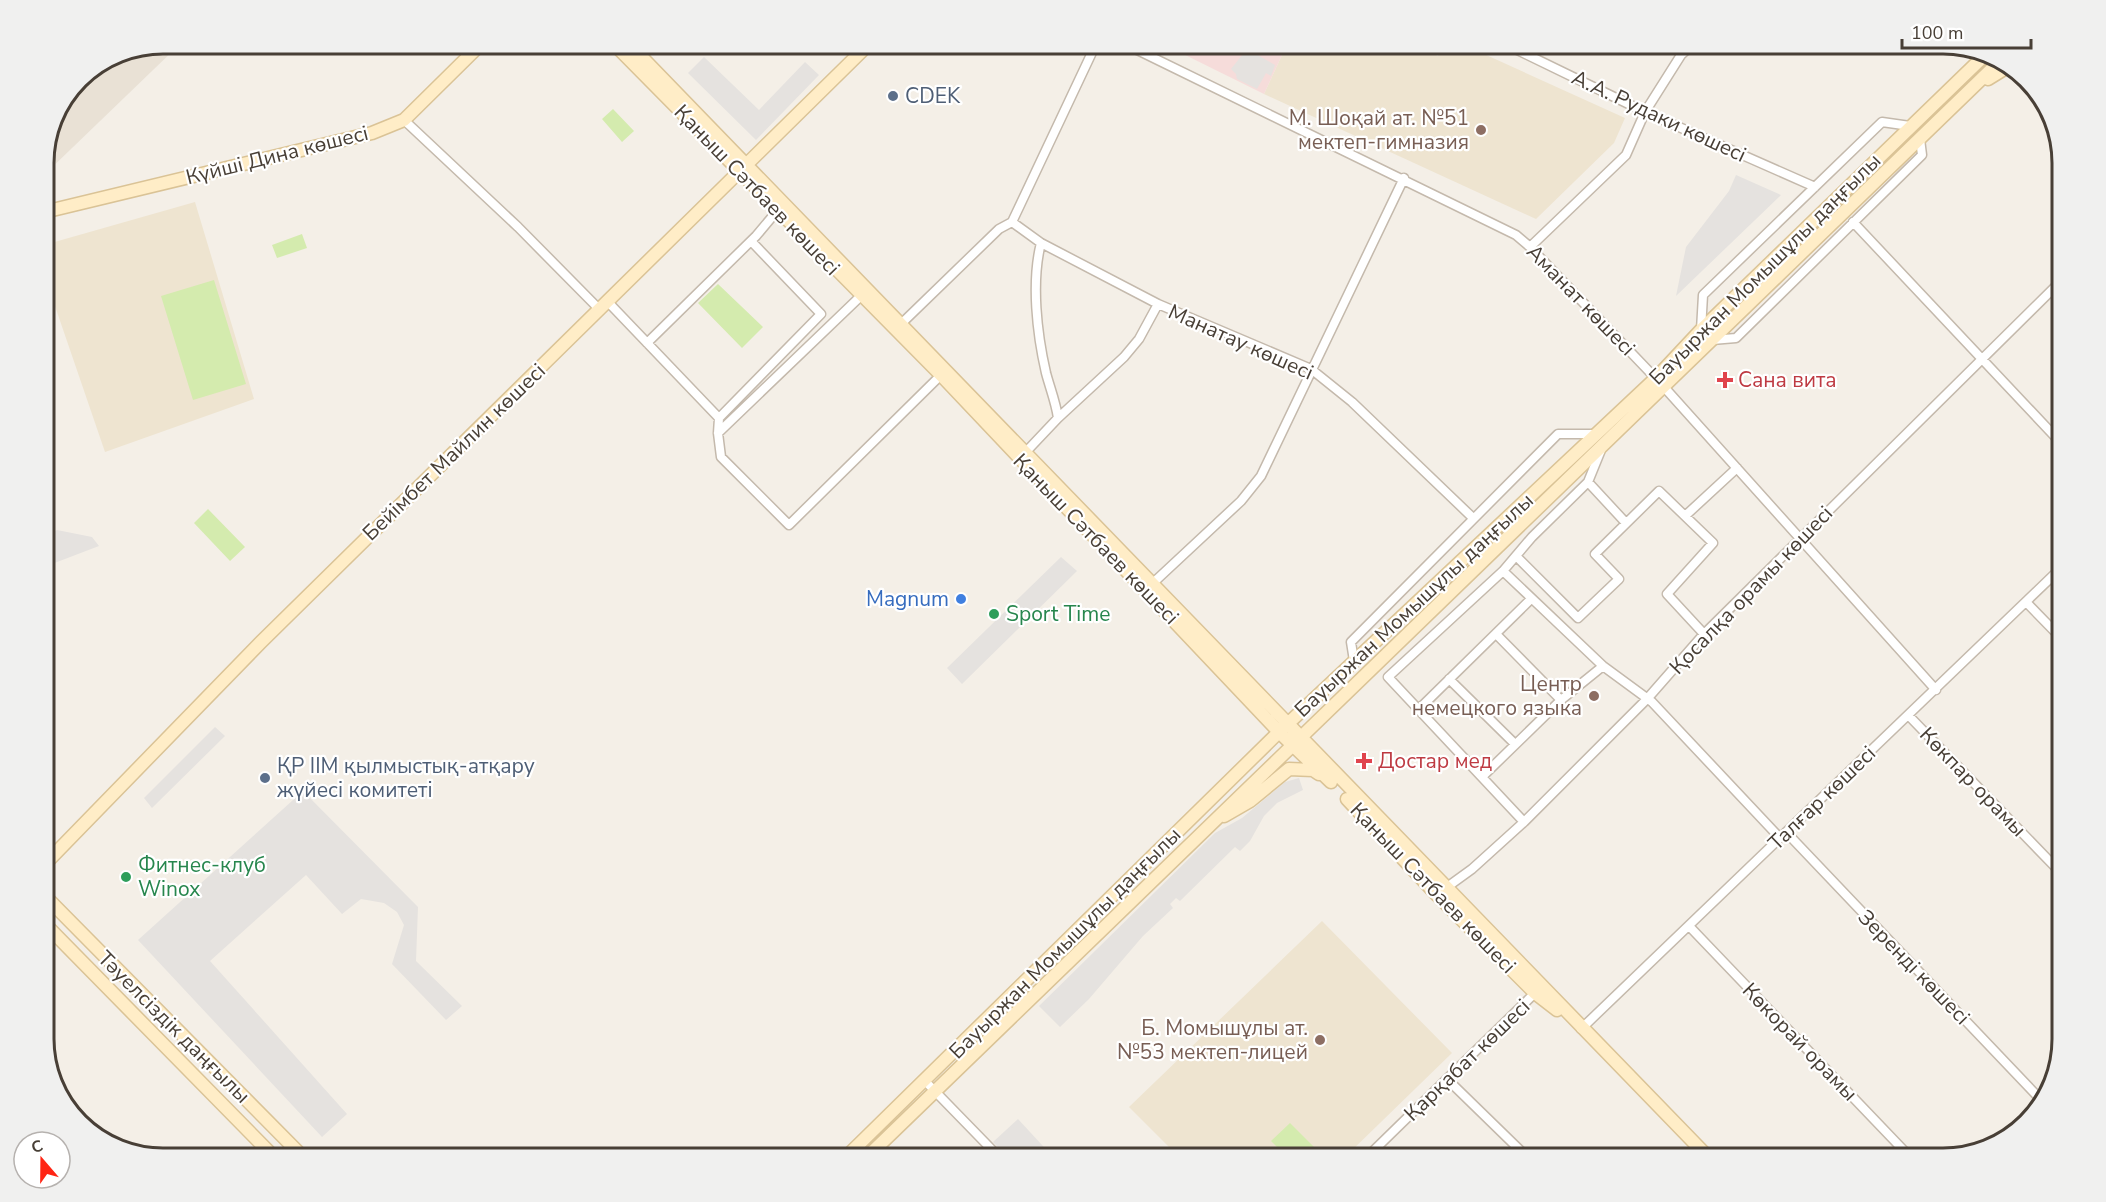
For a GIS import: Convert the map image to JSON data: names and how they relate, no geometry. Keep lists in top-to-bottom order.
{
  "streets": {
    "main road": [
      "Күйші Дина көшесі",
      "Қаныш Сәтбаев көшесі",
      "Бауыржан Момышұлы даңғылы",
      "Бейімбет Майлин көшесі",
      "Тәуелсіздік даңғылы"
    ],
    "street": [
      "А.А. Рудаки көшесі",
      "Аманат көшесі",
      "Манатау көшесі",
      "Қосалқа орамы көшесі",
      "Көкпар орамы",
      "Талғар көшесі",
      "Зеренді көшесі",
      "Көкорай орамы",
      "Қарқабат көшесі"
    ]
  },
  "crossings": [
    ["Қаныш Сәтбаев көшесі", "Бауыржан Момышұлы даңғылы"],
    ["Қаныш Сәтбаев көшесі", "Бейімбет Майлин көшесі"],
    ["Қаныш Сәтбаев көшесі", "Қосалқа орамы көшесі"],
    ["Қаныш Сәтбаев көшесі", "Талғар көшесі"],
    ["Қаныш Сәтбаев көшесі", "Қарқабат көшесі"],
    ["Бауыржан Момышұлы даңғылы", "Аманат көшесі"],
    ["Аманат көшесі", "Қосалқа орамы көшесі"],
    ["Аманат көшесі", "Талғар көшесі"],
    ["Қосалқа орамы көшесі", "Зеренді көшесі"],
    ["Көкпар орамы", "Талғар көшесі"],
    ["Талғар көшесі", "Зеренді көшесі"],
    ["Талғар көшесі", "Көкорай орамы"]
  ],
  "places": {
    "other": [
      "CDEK",
      "М. Шоқай ат. №51 мектеп-гимназия",
      "Magnum",
      "Sport Time",
      "Центр немецкого языка",
      "ҚР ІІМ қылмыстық-атқару жүйесі комитеті",
      "Фитнес-клуб Winox",
      "Б. Момышұлы ат. №53 мектеп-лицей"
    ],
    "health": ["Сана вита", "Достар мед"]
  },
  "scale_bar": "100 m",
  "north": "top"
}
